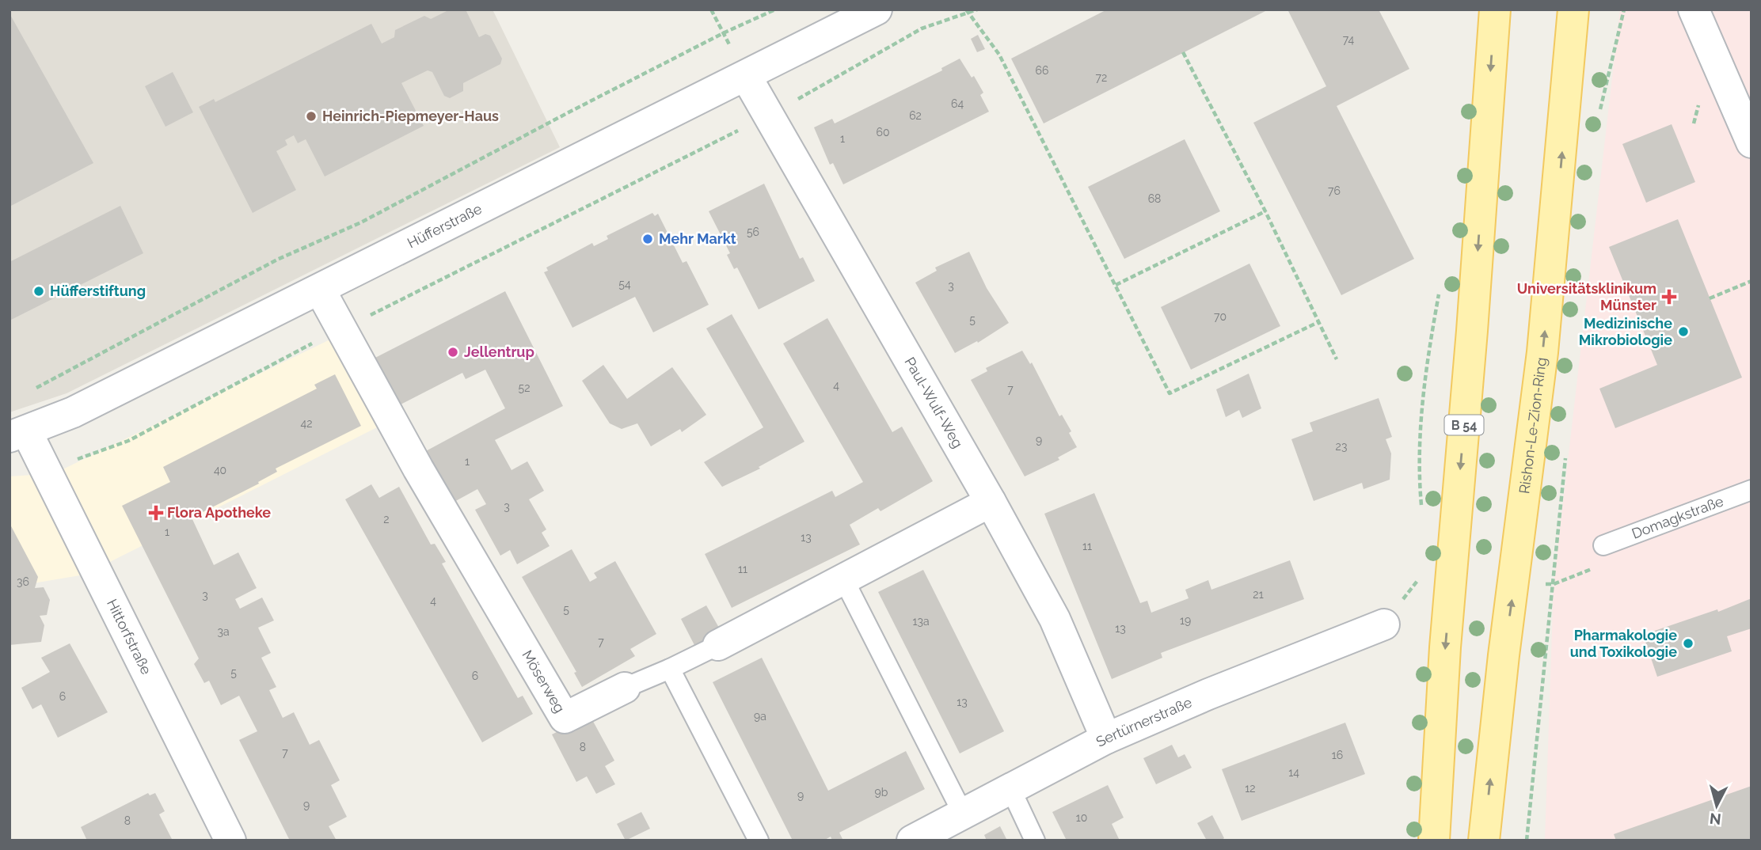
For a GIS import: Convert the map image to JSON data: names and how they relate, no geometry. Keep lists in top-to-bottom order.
{
  "streets": {
    "main road": ["B 54", "Rishon-Le-Zion-Ring"],
    "street": [
      "Hüfferstraße",
      "Paul-Wulf-Weg",
      "Hittorfstraße",
      "Möserweg",
      "Sertürnerstraße"
    ],
    "lane": ["Domagkstraße"]
  },
  "crossings": [
    ["Hüfferstraße", "Paul-Wulf-Weg"],
    ["Hüfferstraße", "Hittorfstraße"],
    ["Hüfferstraße", "Möserweg"],
    ["Paul-Wulf-Weg", "Möserweg"],
    ["Paul-Wulf-Weg", "Sertürnerstraße"]
  ],
  "places": {
    "other": [
      "Heinrich-Piepmeyer-Haus",
      "Mehr Markt",
      "Hüfferstiftung",
      "Medizinische Mikrobiologie",
      "Jellentrup",
      "Pharmakologie und Toxikologie"
    ],
    "health": ["Universitätsklinikum Münster", "Flora Apotheke"]
  },
  "house_numbers": [
    "74",
    "66",
    "72",
    "64",
    "62",
    "60",
    "1",
    "76",
    "68",
    "56",
    "54",
    "3",
    "70",
    "5",
    "4",
    "52",
    "7",
    "42",
    "9",
    "23",
    "1",
    "40",
    "3",
    "2",
    "1",
    "13",
    "11",
    "11",
    "36",
    "21",
    "3",
    "4",
    "5",
    "19",
    "13a",
    "13",
    "3a",
    "7",
    "5",
    "6",
    "6",
    "13",
    "9a",
    "8",
    "7",
    "16",
    "14",
    "12",
    "9b",
    "9",
    "9",
    "10",
    "8"
  ],
  "north": "bottom"
}
